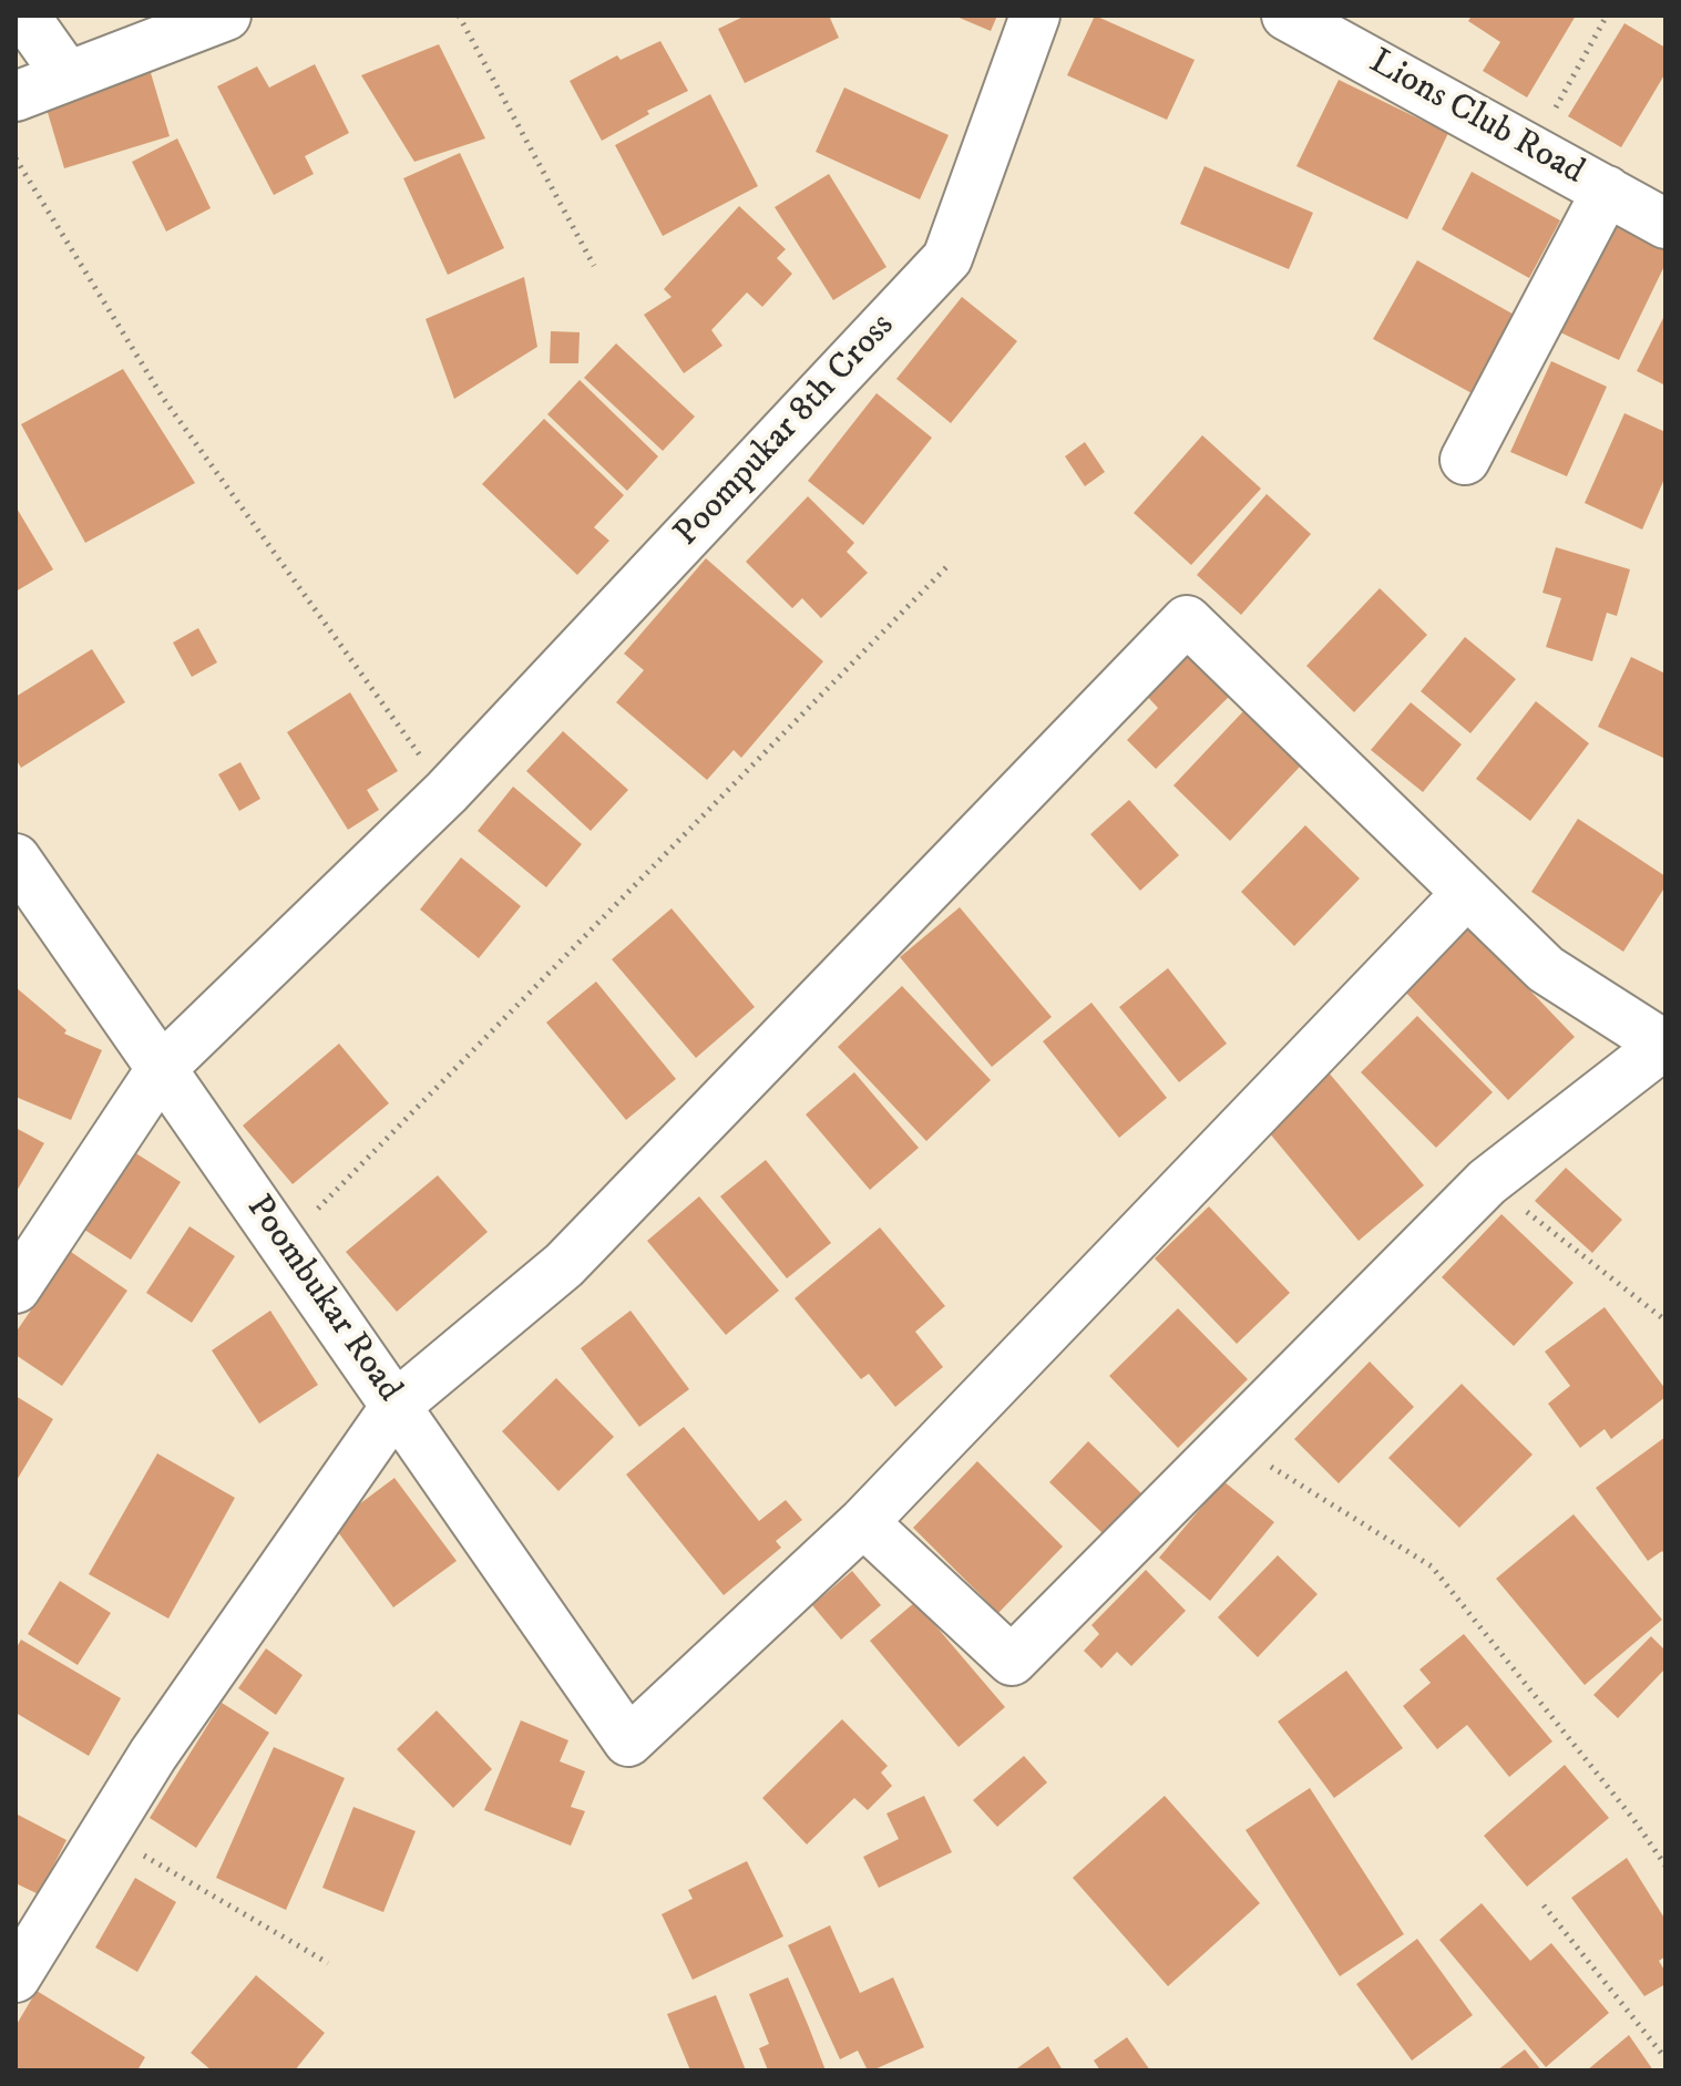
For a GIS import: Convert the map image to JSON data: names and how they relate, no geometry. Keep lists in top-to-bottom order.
{
  "streets": {
    "street": ["Lions Club Road", "Poompukar 8th Cross", "Poombukar Road"]
  },
  "crossings": [
    ["Poompukar 8th Cross", "Poombukar Road"]
  ]
}
